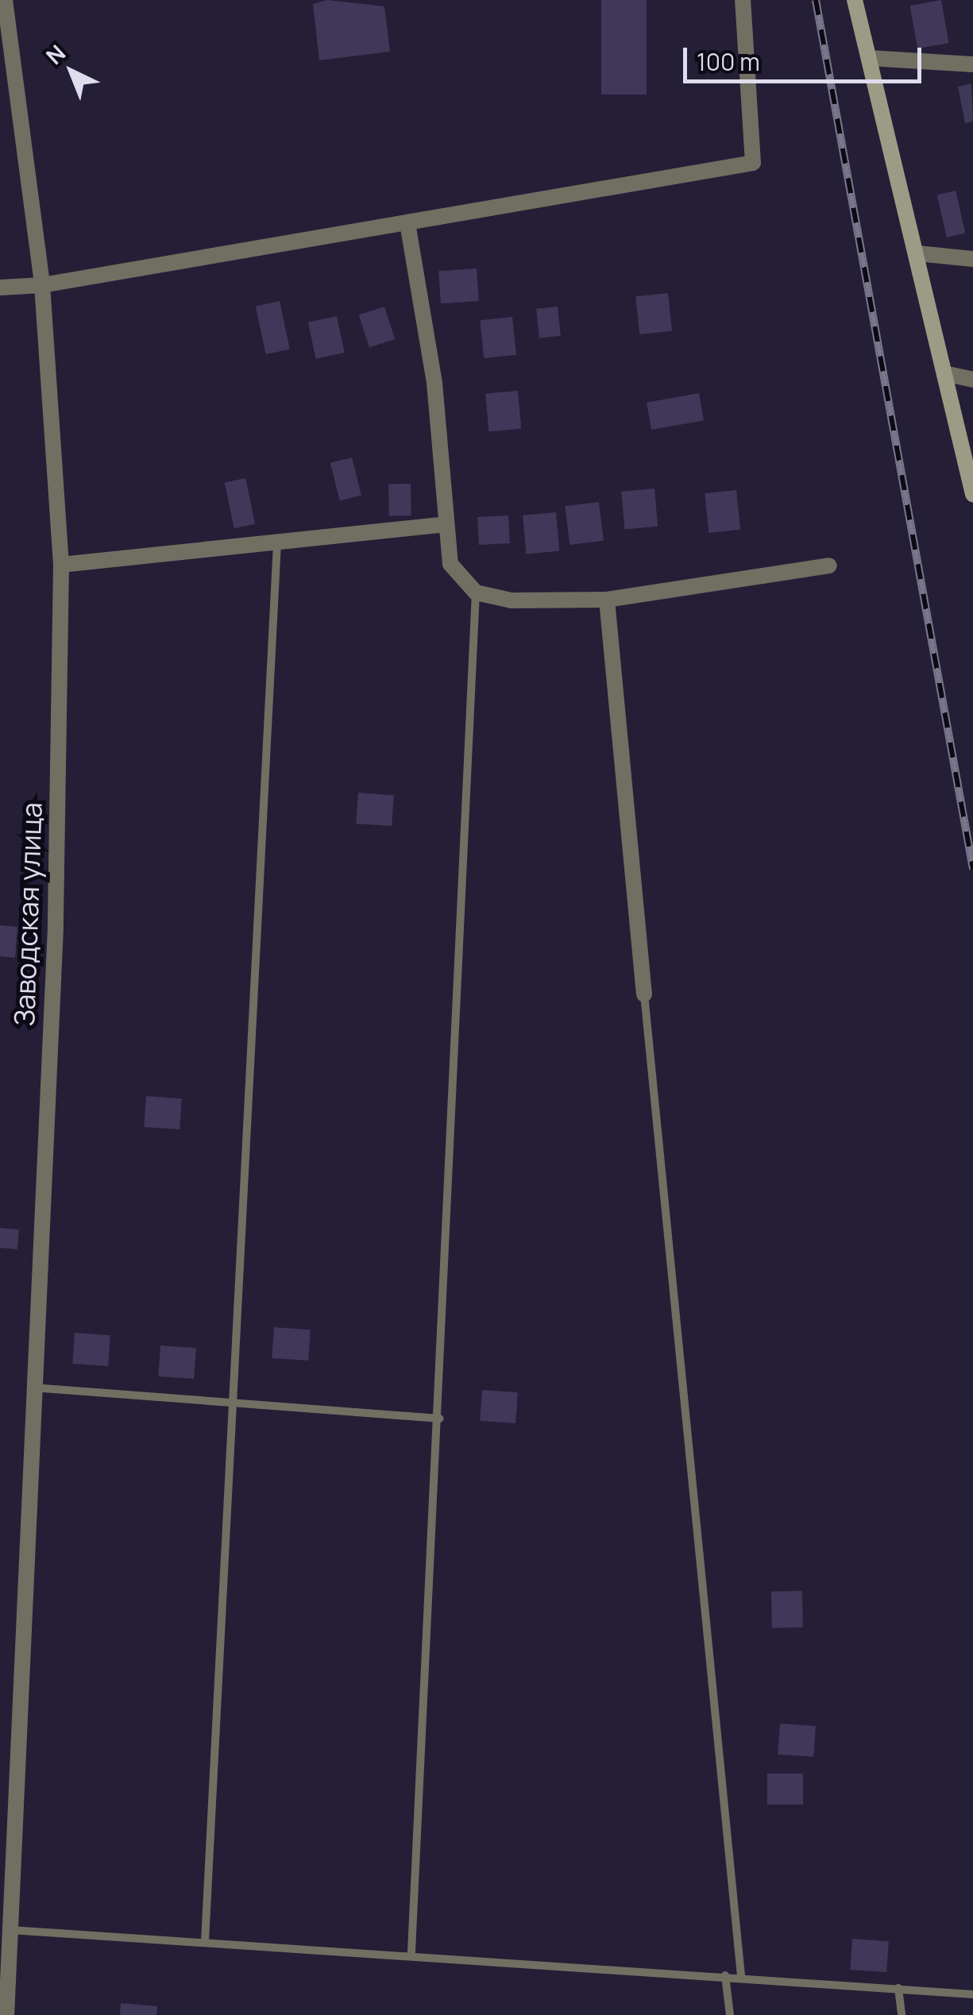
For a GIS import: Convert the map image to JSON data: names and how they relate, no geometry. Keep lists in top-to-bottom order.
{
  "streets": {
    "street": ["Заводская улица"]
  },
  "scale_bar": "100 m",
  "north": "top left"
}
